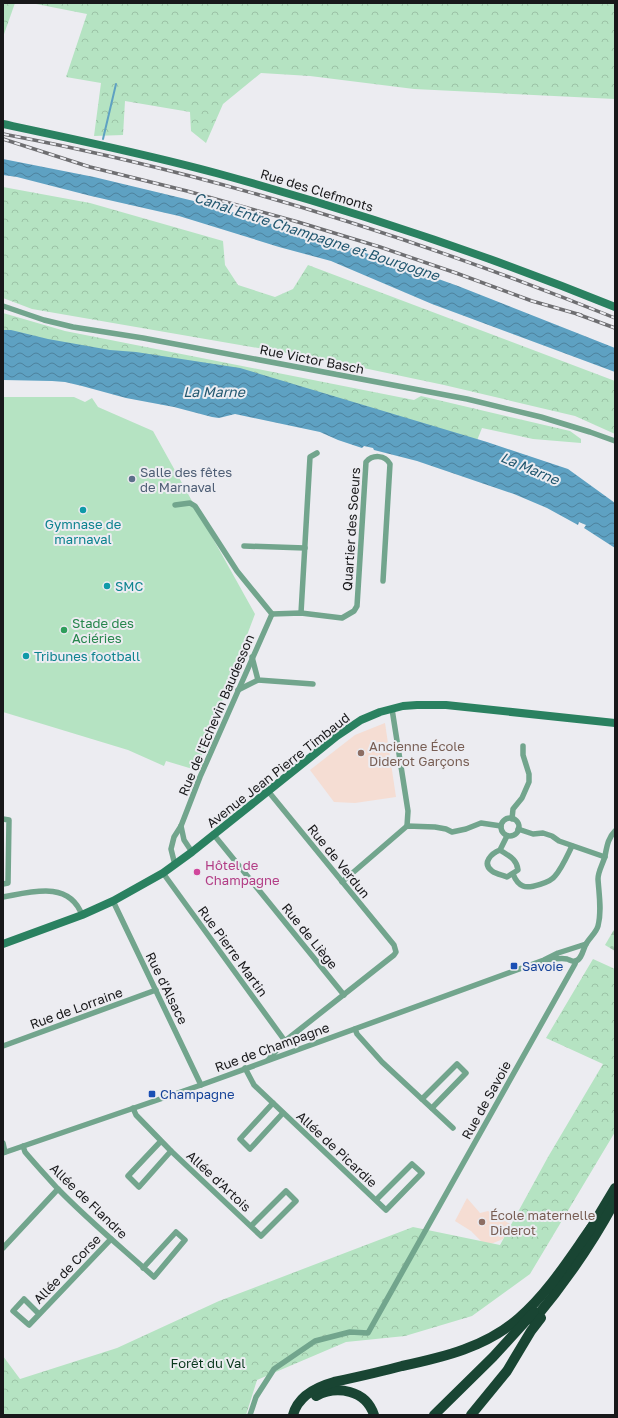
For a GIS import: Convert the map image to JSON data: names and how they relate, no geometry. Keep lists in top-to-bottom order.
{
  "streets": {
    "main road": ["Rue des Clefmonts", "Avenue Jean Pierre Timbaud"],
    "street": [
      "Rue Victor Basch",
      "Quartier des Soeurs",
      "Rue de l'Echevin Baudesson",
      "Rue de Verdun",
      "Rue de Liège",
      "Rue Pierre Martin",
      "Rue d'Alsace",
      "Rue de Lorraine",
      "Rue de Champagne",
      "Rue de Savoie",
      "Allée de Picardie",
      "Allée d'Artois",
      "Allée de Flandre",
      "Allée de Corse"
    ]
  },
  "crossings": [
    ["Quartier des Soeurs", "Rue de l'Echevin Baudesson"],
    ["Rue de l'Echevin Baudesson", "Avenue Jean Pierre Timbaud"],
    ["Avenue Jean Pierre Timbaud", "Rue de Verdun"],
    ["Avenue Jean Pierre Timbaud", "Rue de Liège"],
    ["Avenue Jean Pierre Timbaud", "Rue Pierre Martin"],
    ["Avenue Jean Pierre Timbaud", "Rue d'Alsace"],
    ["Rue de Verdun", "Rue de Liège"],
    ["Rue d'Alsace", "Rue de Lorraine"],
    ["Rue d'Alsace", "Rue de Champagne"],
    ["Rue de Champagne", "Rue de Savoie"],
    ["Rue de Champagne", "Allée de Picardie"],
    ["Rue de Champagne", "Allée d'Artois"],
    ["Rue de Champagne", "Allée de Flandre"],
    ["Allée de Flandre", "Allée de Corse"]
  ],
  "water": ["Canal Entre Champagne et Bourgogne", "La Marne"],
  "parks": ["Forêt du Val"],
  "places": {
    "other": [
      "Salle des fêtes de Marnaval",
      "Gymnase de marnaval",
      "SMC",
      "Stade des Aciéries",
      "Tribunes football",
      "Ancienne École Diderot Garçons",
      "Hôtel de Champagne",
      "École maternelle Diderot"
    ],
    "transit": ["Savoie", "Champagne"]
  }
}
